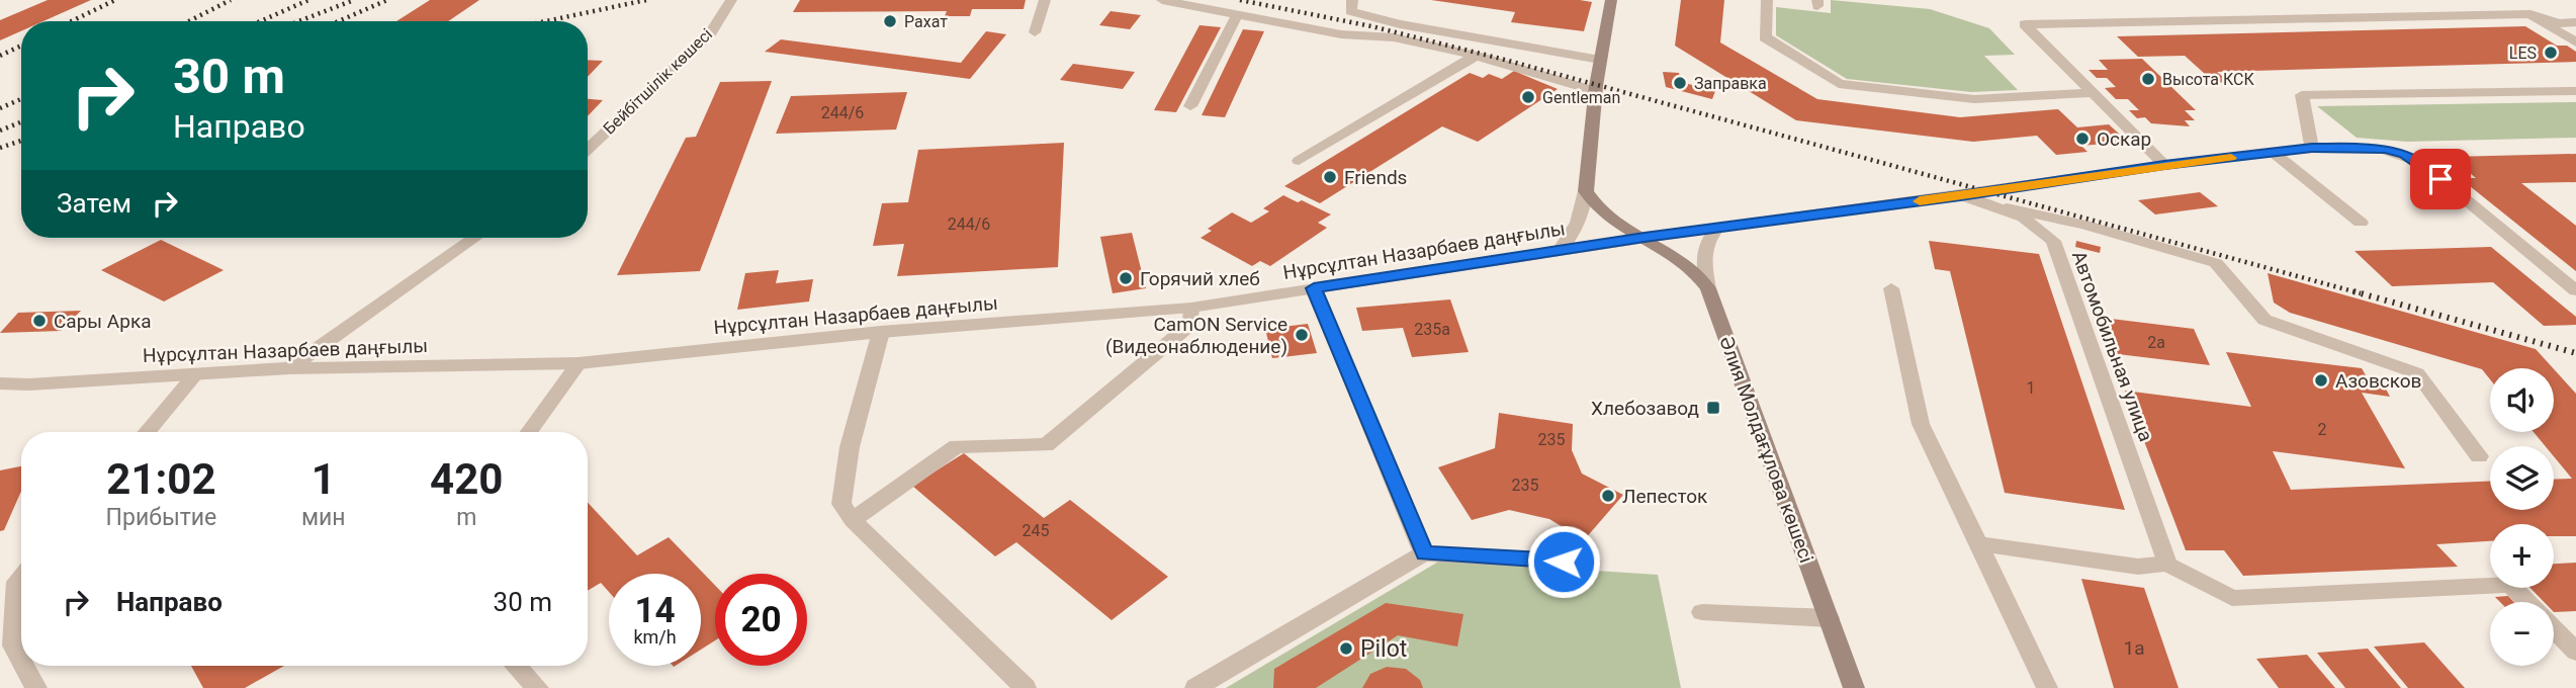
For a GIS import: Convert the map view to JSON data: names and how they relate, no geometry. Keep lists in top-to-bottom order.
{
  "streets": {
    "main road": ["Әлия Молдағұлова көшесі"],
    "street": ["Бейбітшілік көшесі", "Нұрсұлтан Назарбаев даңғылы", "Автомобильная улица"]
  },
  "crossings": [
    ["Нұрсұлтан Назарбаев даңғылы", "Автомобильная улица"],
    ["Нұрсұлтан Назарбаев даңғылы", "Әлия Молдағұлова көшесі"]
  ],
  "places": {
    "other": [
      "Рахат",
      "LES",
      "Высота КСК",
      "Заправка",
      "Gentleman",
      "Оскар",
      "Friends",
      "Горячий хлеб",
      "Сары Арка",
      "CamON Service (Видеонаблюдение)",
      "Азовсков",
      "Лепесток",
      "Pilot"
    ],
    "transit": ["Хлебозавод"]
  },
  "house_numbers": [
    "244/6",
    "244/6",
    "235а",
    "2а",
    "1",
    "2",
    "235",
    "235",
    "245",
    "1а"
  ],
  "page": {
    "turn": ["30 m", "Направо"],
    "then": "Затем",
    "map_buttons": ["+", "−"],
    "eta": [
      "21:02",
      "Прибытие",
      "1",
      "мин",
      "420",
      "m"
    ],
    "list": [
      {
        "name": "Направо",
        "value": "30 m"
      }
    ],
    "speed": "14 km/h",
    "limit": "20"
  }
}
